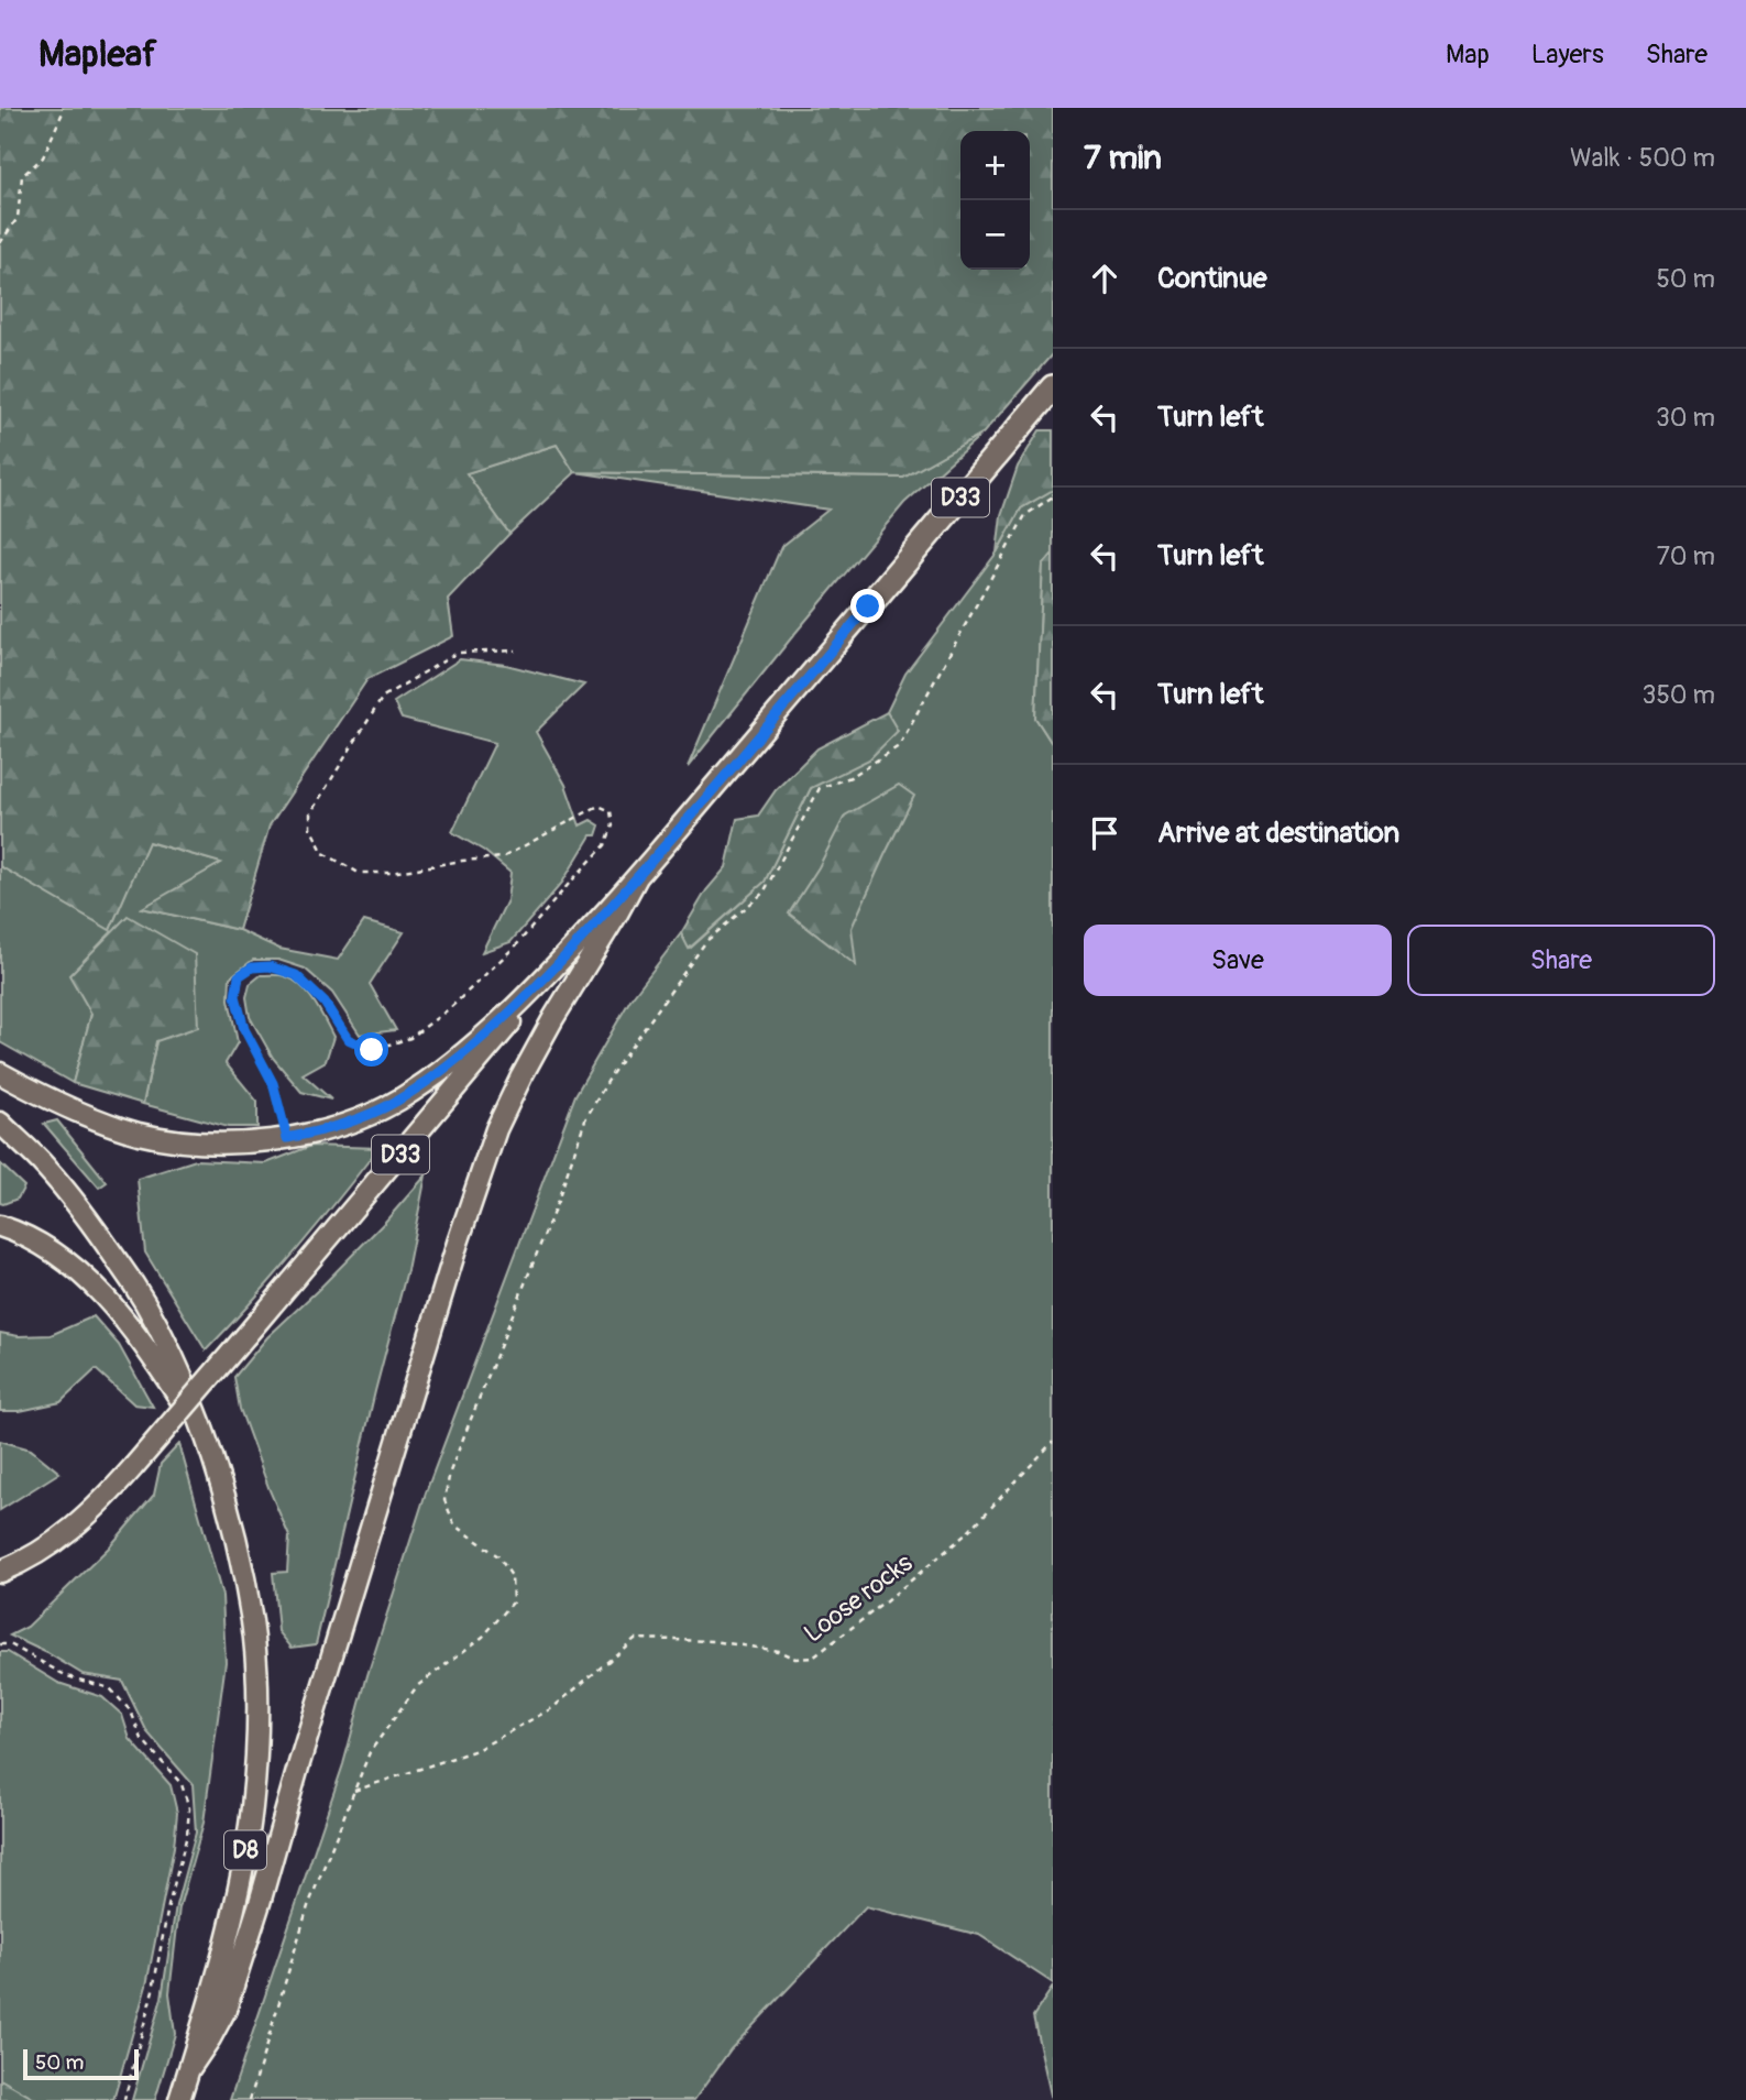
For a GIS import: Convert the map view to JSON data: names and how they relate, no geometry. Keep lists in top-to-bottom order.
{
  "streets": {
    "highway": ["D33"],
    "main road": ["D8"],
    "path": ["Loose rocks"]
  },
  "scale_bar": "50 m",
  "page": {
    "header": "Mapleaf",
    "nav": ["Map", "Layers", "Share"],
    "heading": ["7 min", "Walk · 500 m"],
    "map_buttons": ["+", "−"],
    "list": [
      ["Continue", "50 m"],
      ["Turn left", "30 m"],
      ["Turn left", "70 m"],
      ["Turn left", "350 m"],
      "Arrive at destination"
    ],
    "buttons": ["Save", "Share"],
    "scale": "50 m"
  }
}
